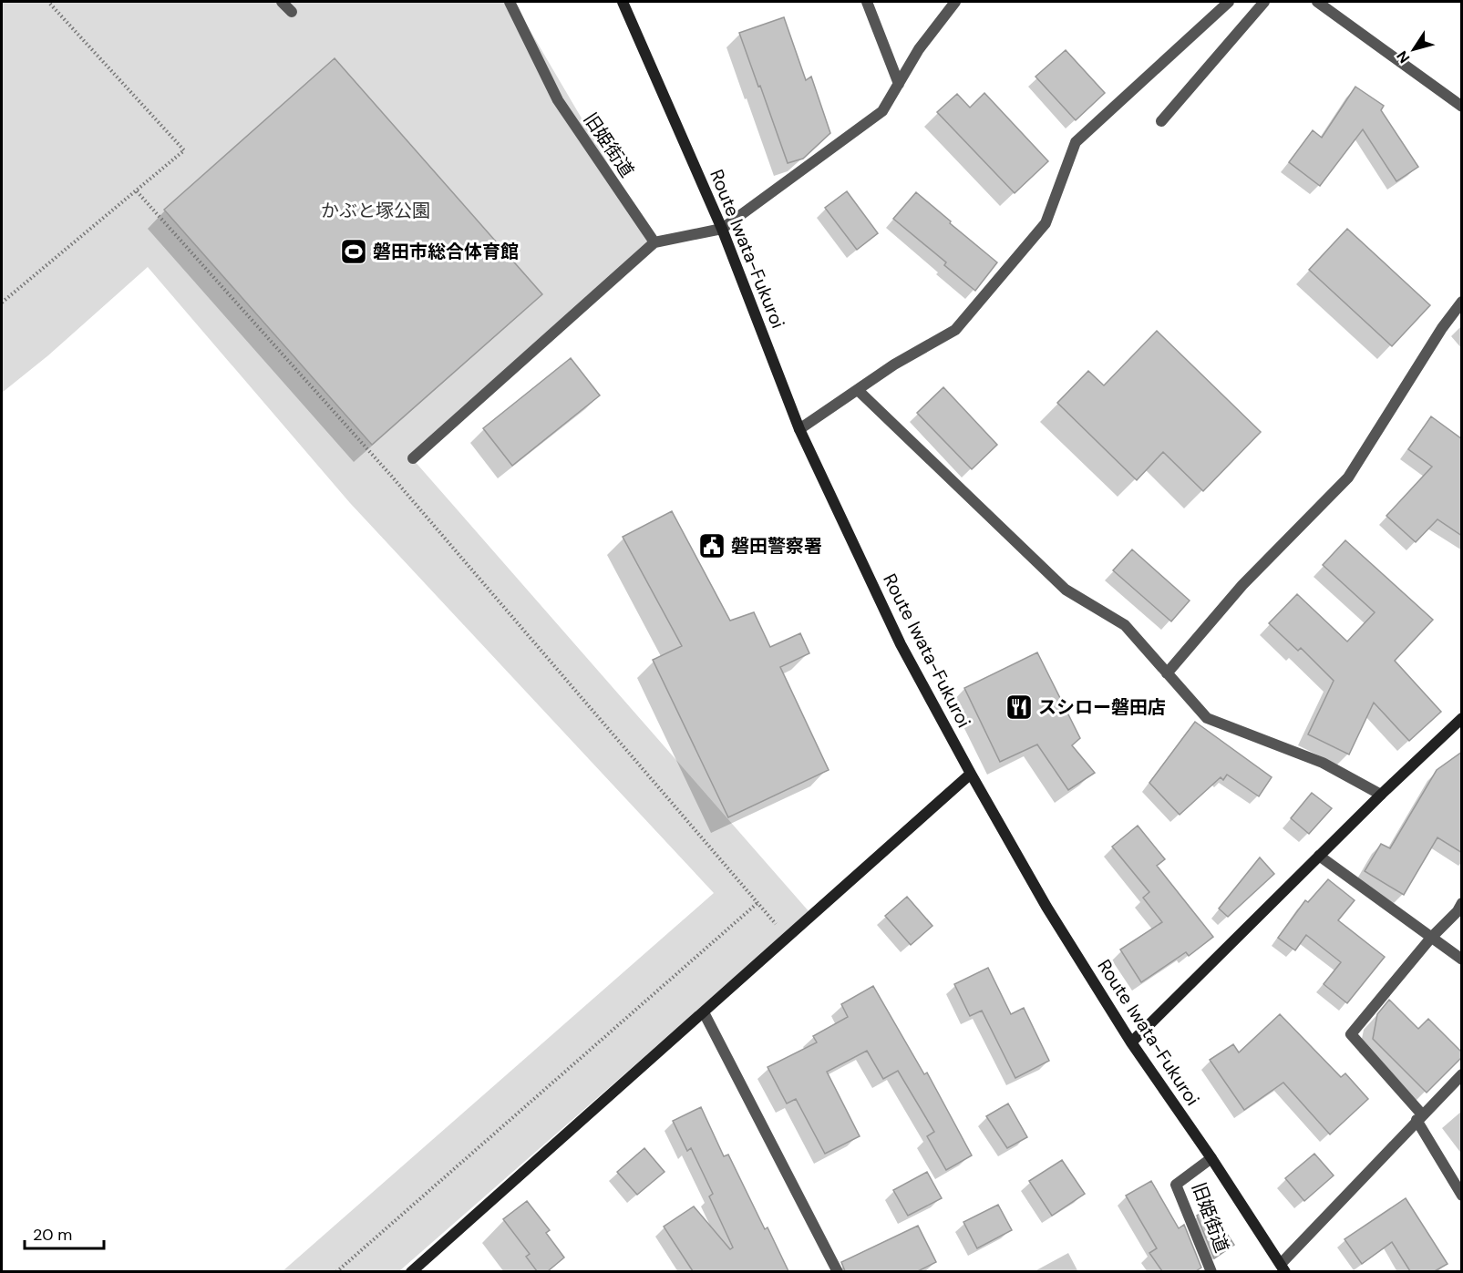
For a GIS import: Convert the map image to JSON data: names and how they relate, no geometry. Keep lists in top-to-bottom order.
{
  "streets": {
    "main road": ["Route Iwata-Fukuroi"],
    "street": ["旧姫街道"]
  },
  "crossings": [
    ["旧姫街道", "Route Iwata-Fukuroi"]
  ],
  "parks": ["かぶと塚公園"],
  "places": {
    "sports": ["磐田市総合体育館"],
    "public building": ["磐田警察署"],
    "restaurant": ["スシロー磐田店"]
  },
  "scale_bar": "20 m",
  "north": "bottom left"
}
